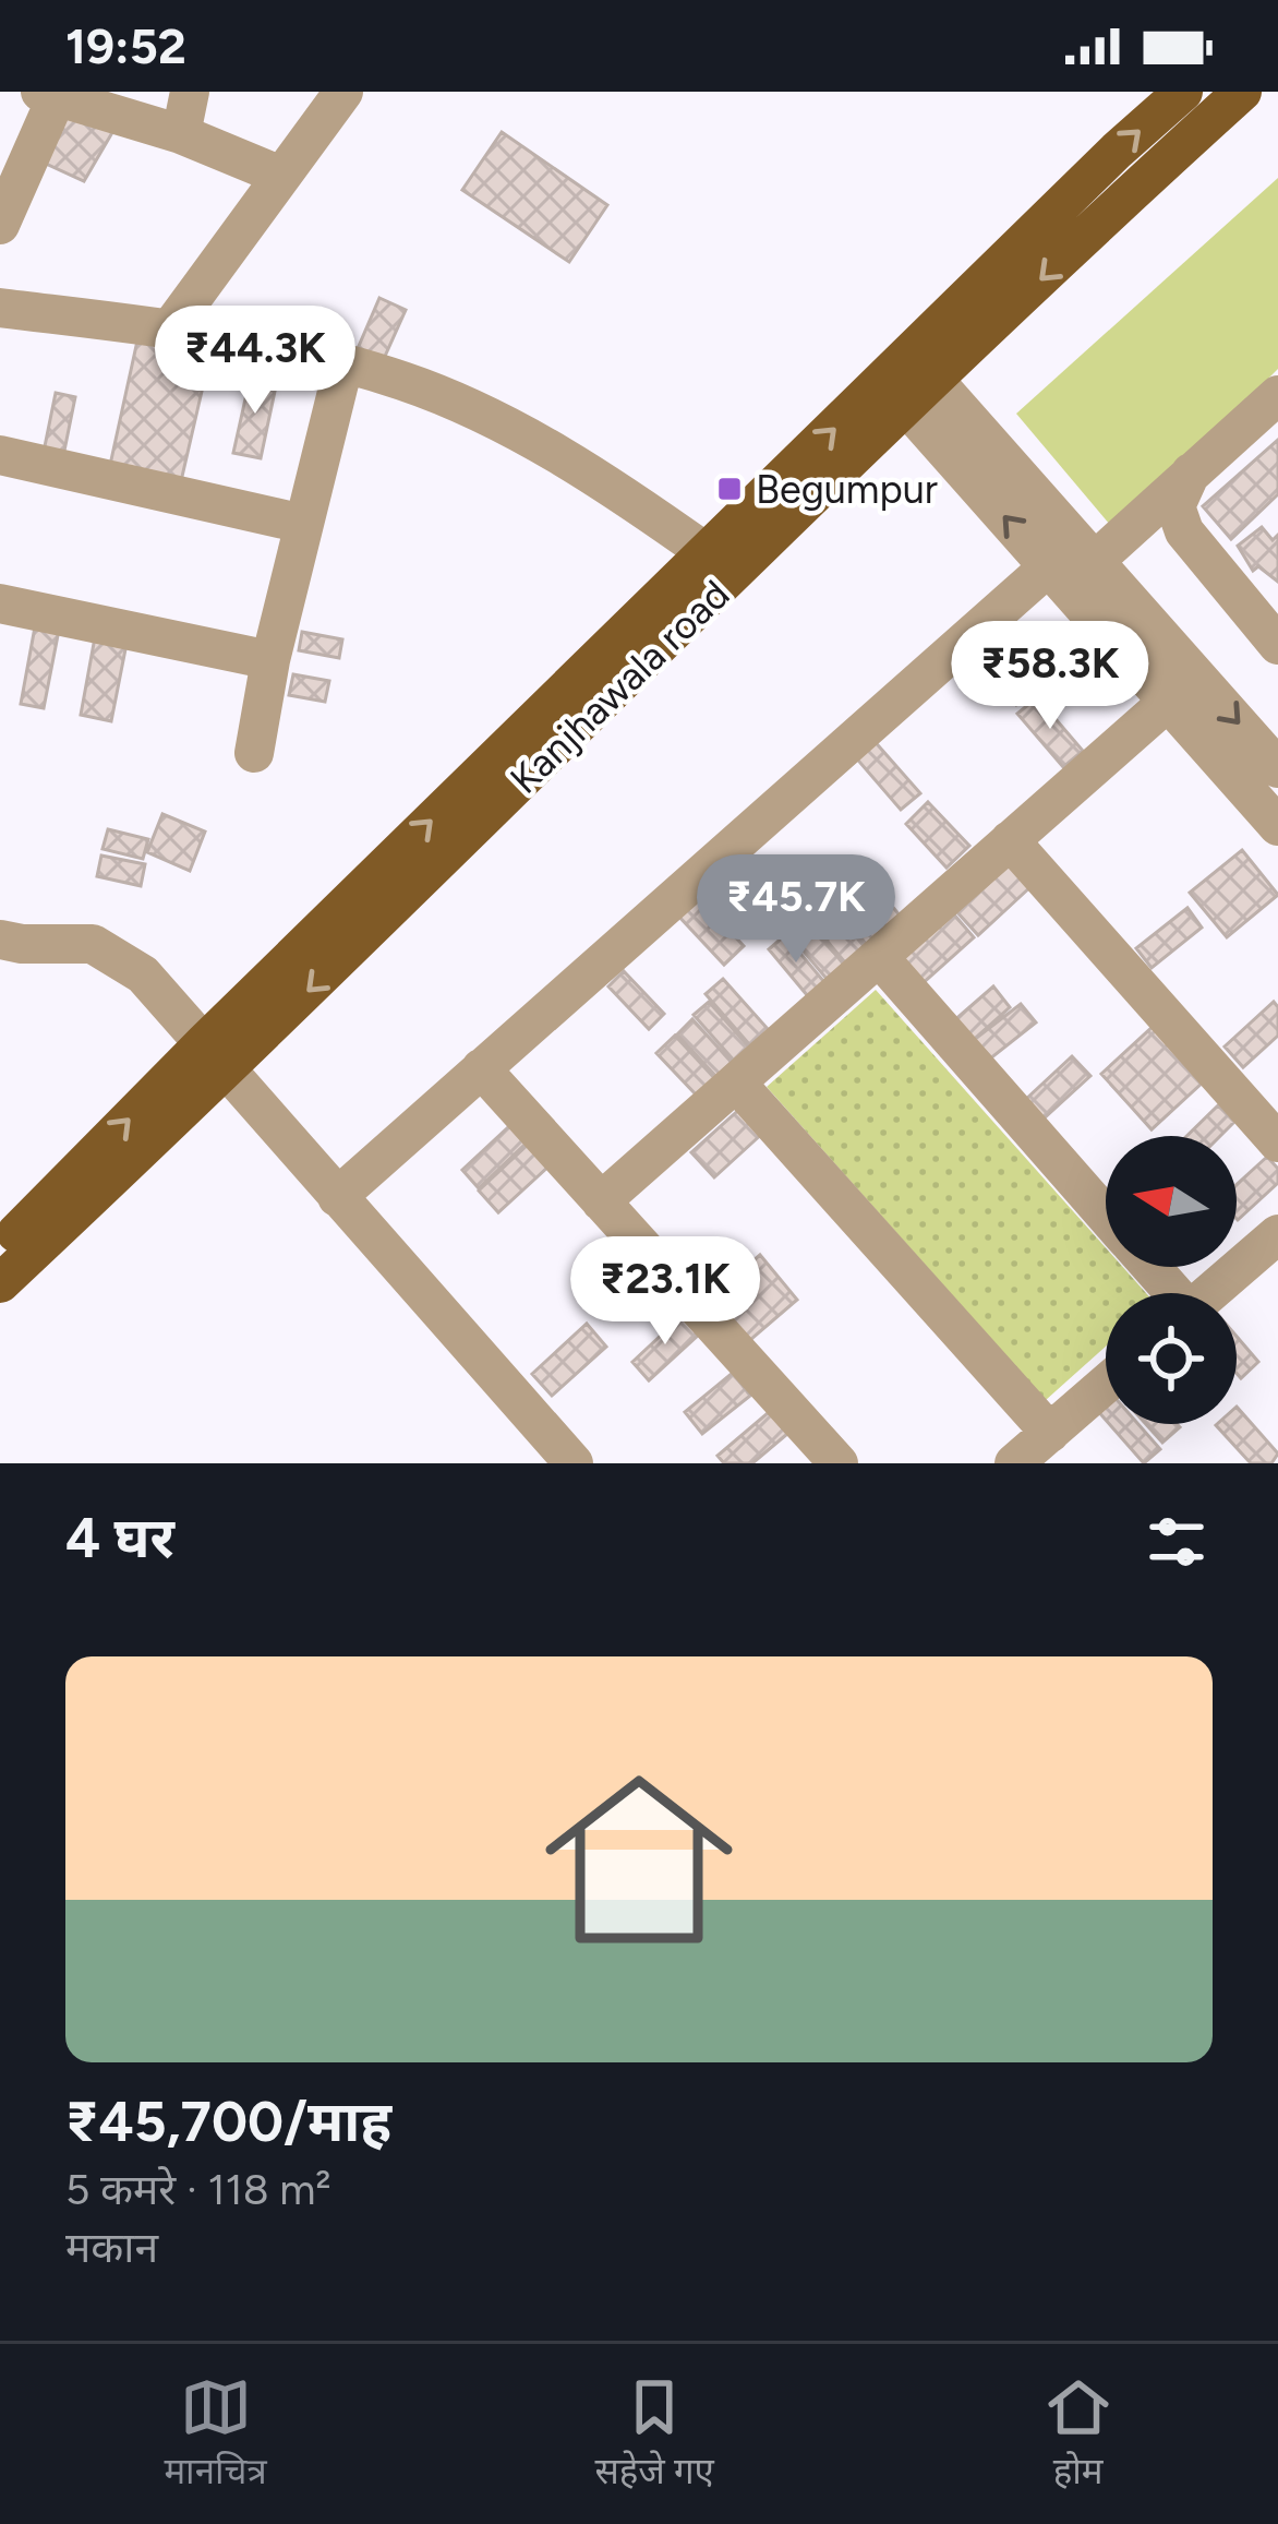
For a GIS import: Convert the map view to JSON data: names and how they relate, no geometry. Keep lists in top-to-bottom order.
{
  "streets": {
    "main road": ["Kanjhawala road"]
  },
  "places": {
    "transit": ["Begumpur"]
  },
  "north": "left",
  "page": {
    "status": "19:52",
    "price": [
      "₹44.3K",
      "₹58.3K",
      "₹45.7K",
      "₹23.1K"
    ],
    "heading": "4 घर",
    "list": [
      {
        "name": "₹45,700/माह",
        "note": "5 कमरे · 118 m² · मकान"
      }
    ],
    "tabs": ["मानचित्र", "सहेजे गए", "होम"]
  }
}
